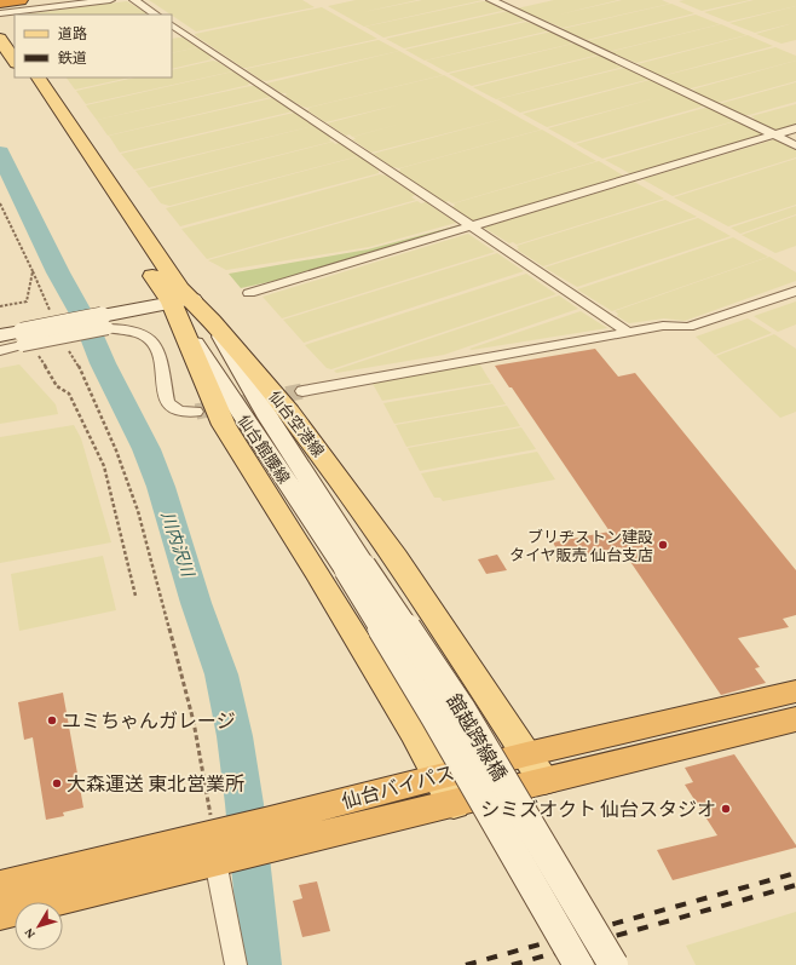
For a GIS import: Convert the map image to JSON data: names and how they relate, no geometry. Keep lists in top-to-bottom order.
{
  "streets": {
    "highway": ["仙台バイパス"],
    "main road": ["仙台空港線", "仙台館腰線", "舘越跨線橋"]
  },
  "crossings": [
    ["仙台空港線", "仙台館腰線"],
    ["仙台空港線", "仙台バイパス"],
    ["仙台館腰線", "舘越跨線橋"]
  ],
  "water": ["川内沢川"],
  "places": [
    "ブリヂストン建設 タイヤ販売 仙台支店",
    "ユミちゃんガレージ",
    "大森運送 東北営業所",
    "シミズオクト 仙台スタジオ"
  ],
  "legend": ["道路", "鉄道"],
  "north": "bottom left"
}
